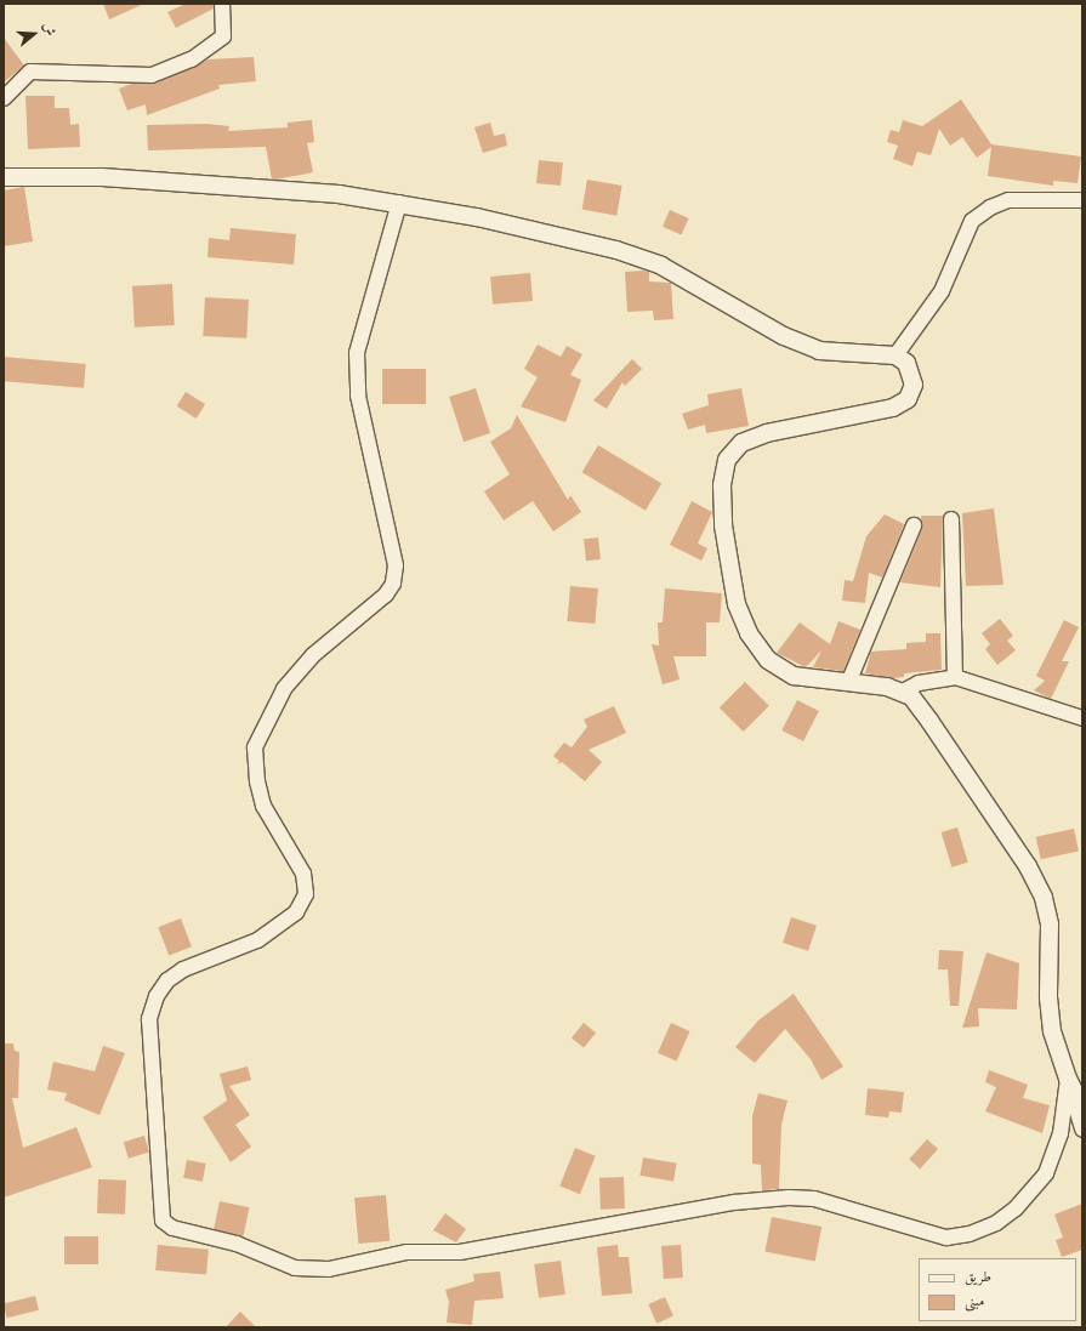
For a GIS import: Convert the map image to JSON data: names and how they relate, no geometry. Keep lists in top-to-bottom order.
{
  "legend": ["طريق", "مبنى"],
  "north": "right"
}
